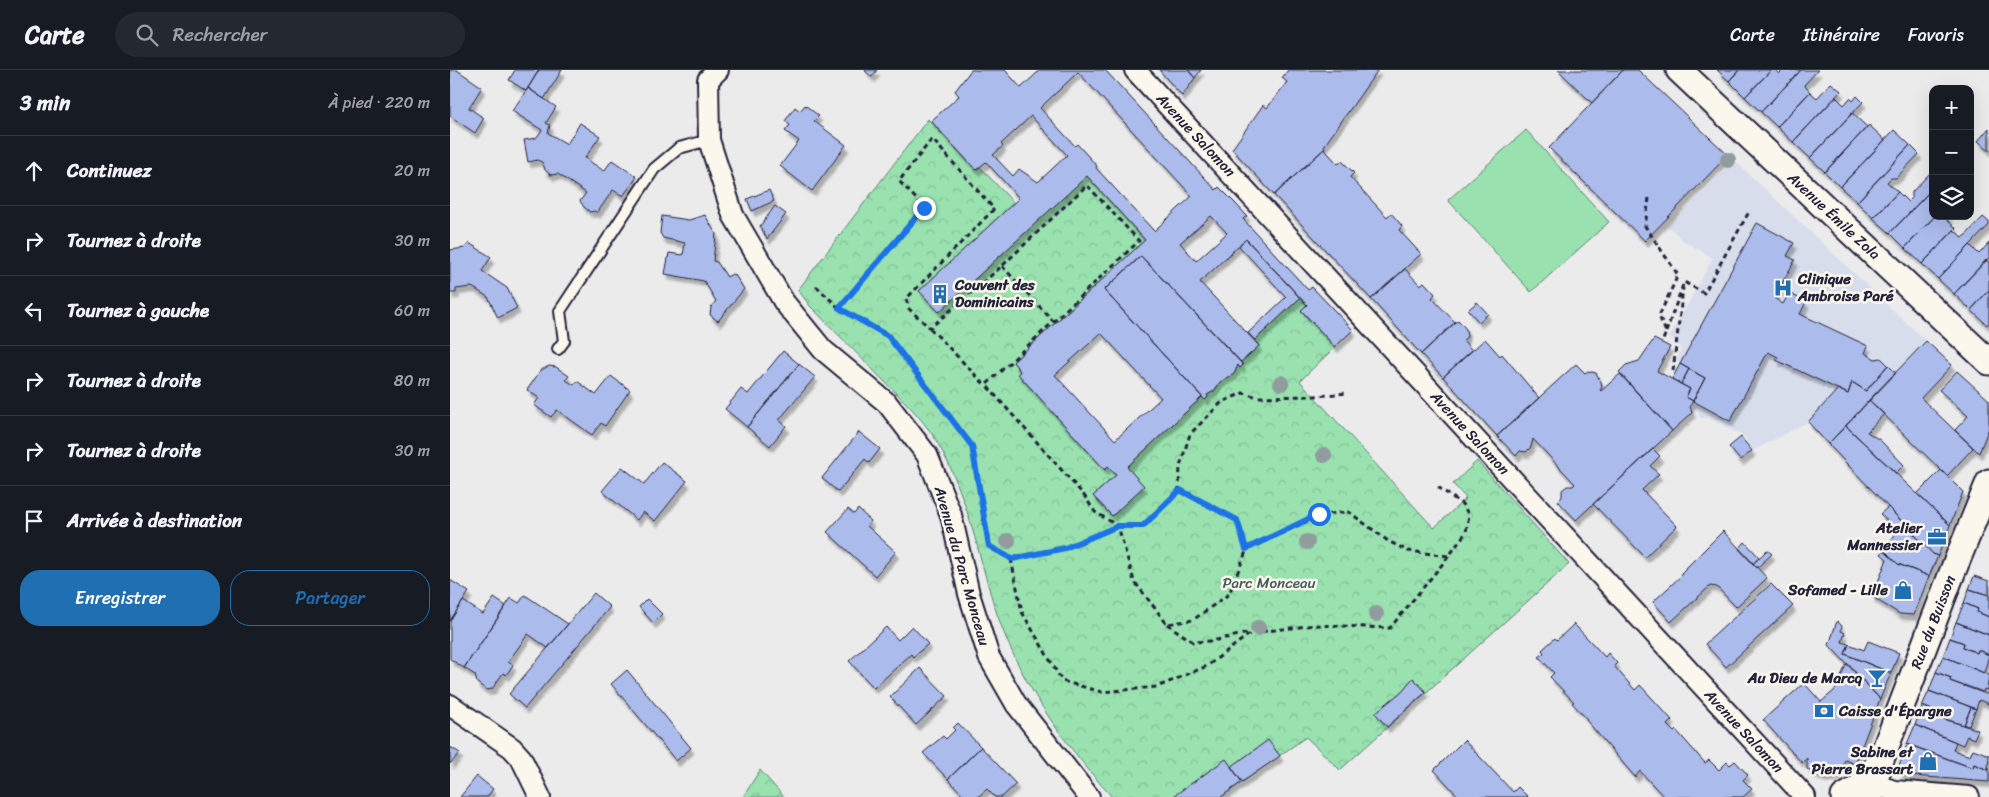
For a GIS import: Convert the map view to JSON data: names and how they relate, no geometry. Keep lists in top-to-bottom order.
{
  "streets": {
    "street": [
      "Avenue Salomon",
      "Avenue Émile Zola",
      "Avenue du Parc Monceau",
      "Rue du Buisson"
    ]
  },
  "parks": ["Parc Monceau"],
  "places": {
    "hospital": ["Clinique Ambroise Paré"],
    "building": ["Couvent des Dominicains"],
    "office": ["Atelier Mannessier"],
    "shop": ["Sofamed - Lille", "Sabine et Pierre Brassart"],
    "bar": ["Au Dieu de Marcq"],
    "bank": ["Caisse d'Épargne"]
  },
  "page": {
    "header": "Carte",
    "search": "Rechercher",
    "nav": ["Carte", "Itinéraire", "Favoris"],
    "heading": ["3 min", "À pied · 220 m"],
    "map_buttons": ["+", "−"],
    "list": [
      ["Continuez", "20 m"],
      ["Tournez à droite", "30 m"],
      ["Tournez à gauche", "60 m"],
      ["Tournez à droite", "80 m"],
      ["Tournez à droite", "30 m"],
      "Arrivée à destination"
    ],
    "buttons": ["Enregistrer", "Partager"]
  }
}
